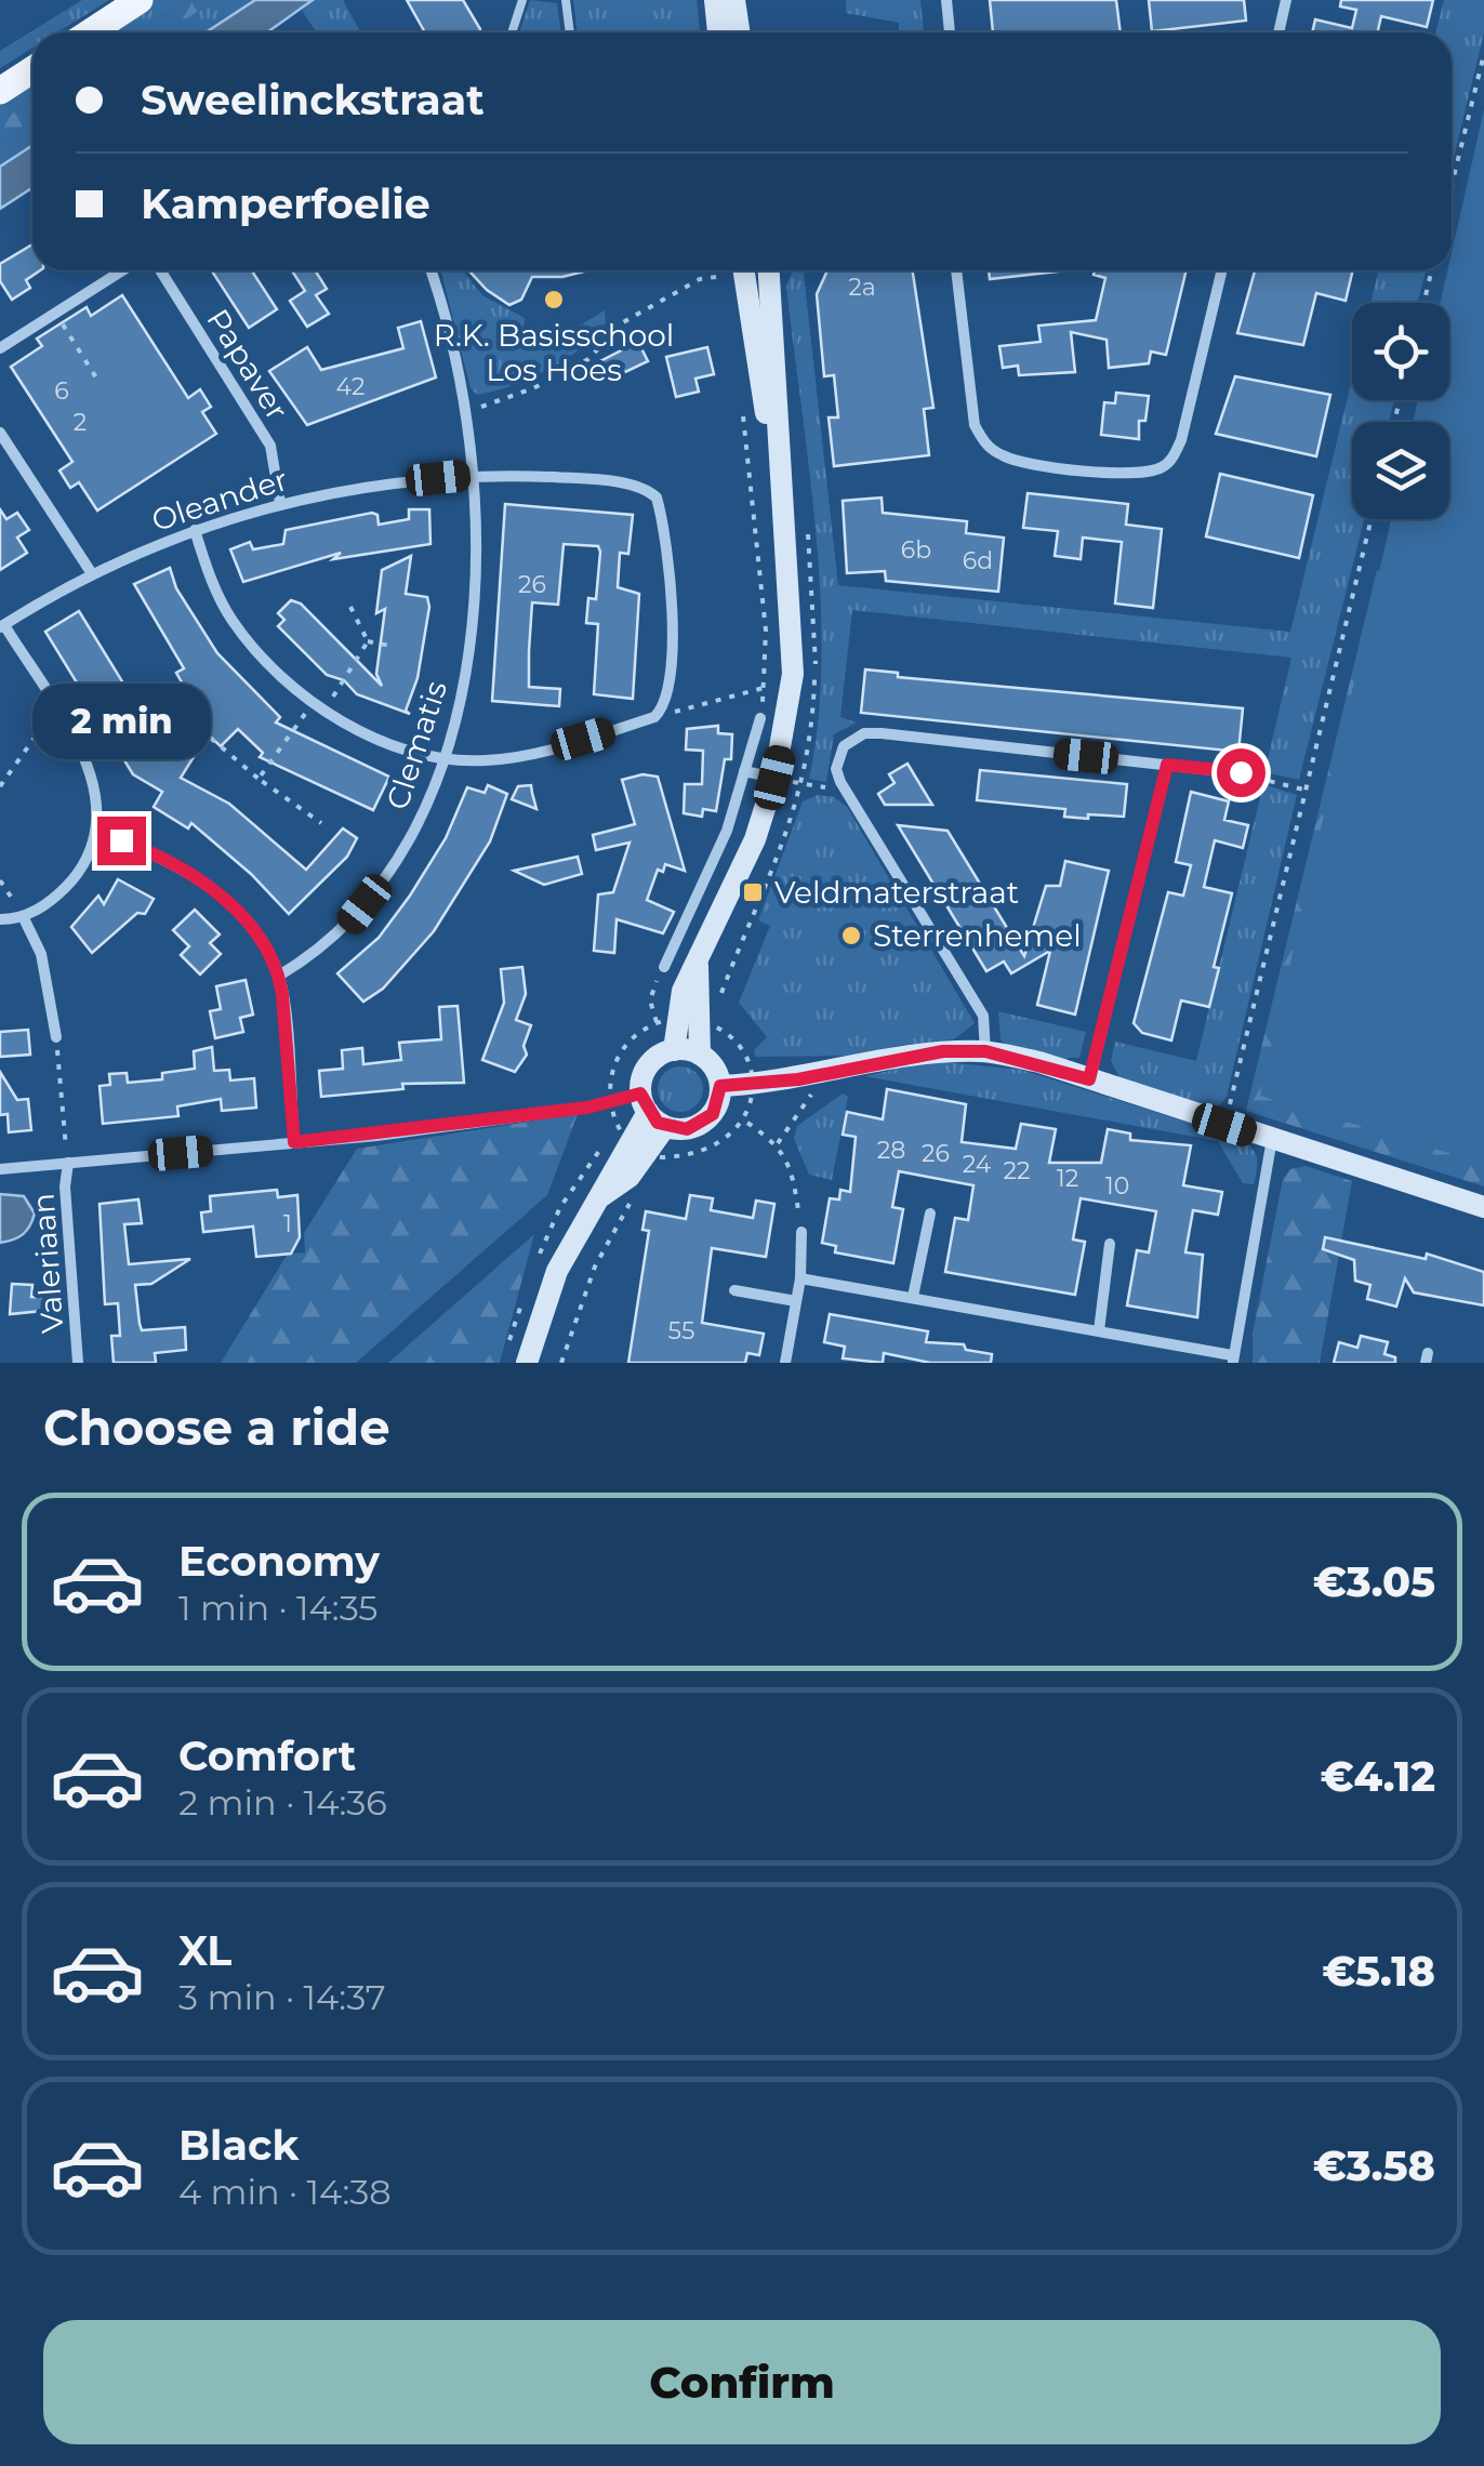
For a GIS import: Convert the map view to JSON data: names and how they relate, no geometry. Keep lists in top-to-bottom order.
{
  "streets": {
    "street": [
      "Papaver",
      "Oleander",
      "Clematis",
      "Valeriaan"
    ]
  },
  "crossings": [
    ["Papaver", "Oleander"],
    ["Oleander", "Clematis"]
  ],
  "places": {
    "other": ["R.K. Basisschool Los Hoes", "Sterrenhemel"],
    "transit": ["Veldmaterstraat"]
  },
  "house_numbers": [
    "2a",
    "42",
    "6",
    "2",
    "6b",
    "6d",
    "26",
    "28",
    "26",
    "24",
    "22",
    "12",
    "10",
    "1",
    "55"
  ],
  "page": {
    "banner": ["Sweelinckstraat", "Kamperfoelie"],
    "bubble": "2 min",
    "heading": "Choose a ride",
    "list": [
      {
        "name": "Economy",
        "note": "1 min · 14:35",
        "value": "€3.05"
      },
      {
        "name": "Comfort",
        "note": "2 min · 14:36",
        "value": "€4.12"
      },
      {
        "name": "XL",
        "note": "3 min · 14:37",
        "value": "€5.18"
      },
      {
        "name": "Black",
        "note": "4 min · 14:38",
        "value": "€3.58"
      }
    ],
    "buttons": "Confirm"
  }
}
